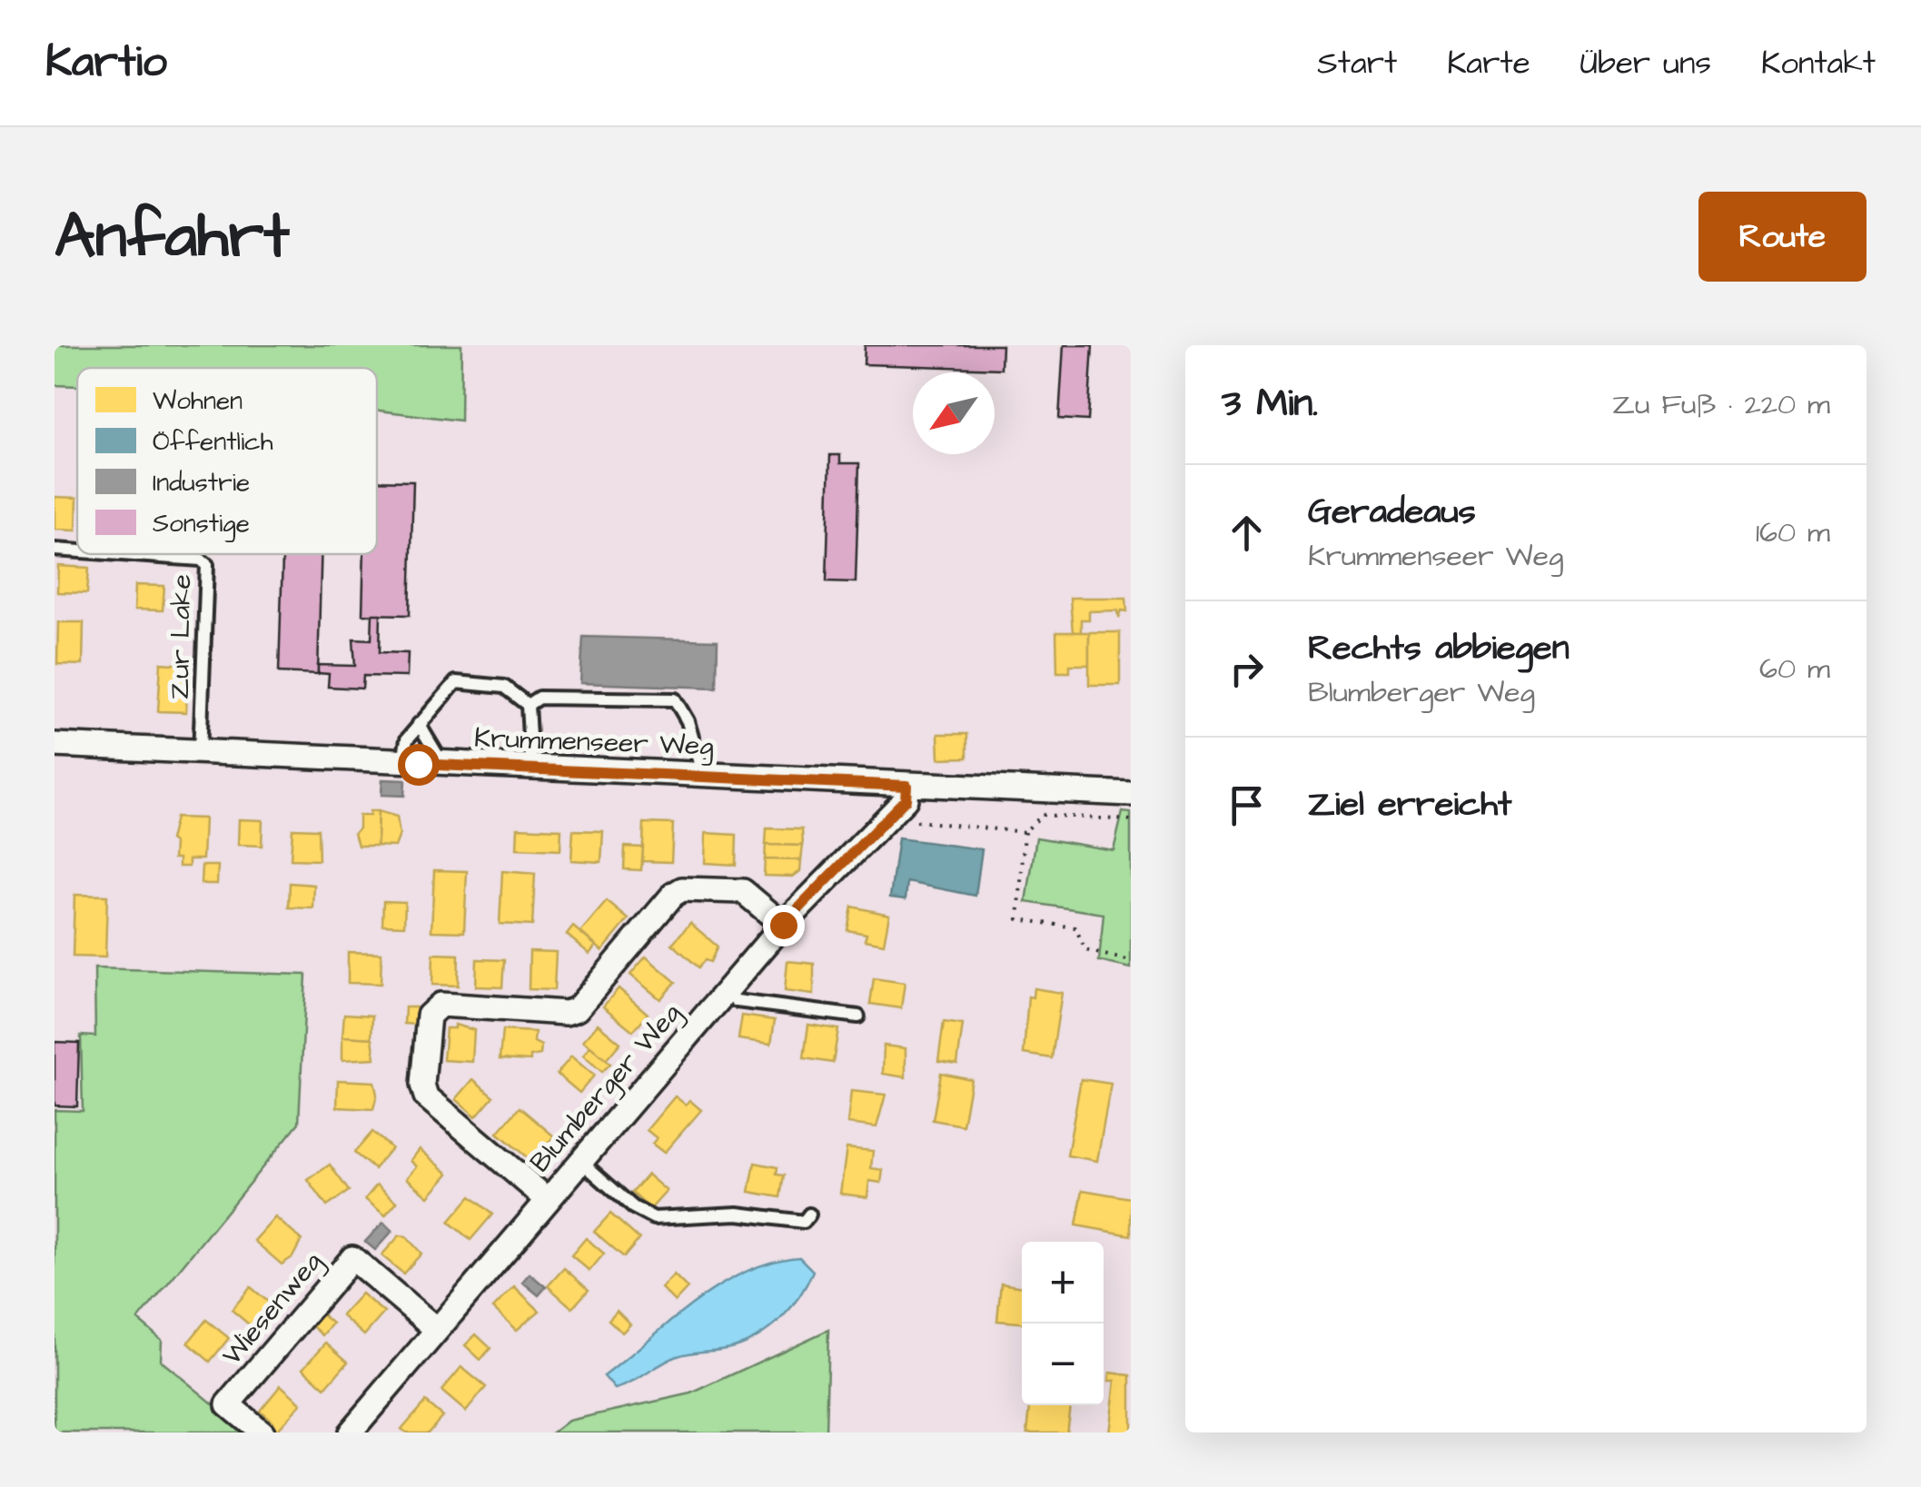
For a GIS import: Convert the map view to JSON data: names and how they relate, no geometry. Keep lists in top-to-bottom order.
{
  "streets": {
    "street": ["Krummenseer Weg", "Blumberger Weg", "Wiesenweg"],
    "lane": ["Zur Lake"]
  },
  "crossings": [
    ["Zur Lake", "Krummenseer Weg"],
    ["Krummenseer Weg", "Blumberger Weg"],
    ["Blumberger Weg", "Wiesenweg"]
  ],
  "legend": [
    "Wohnen",
    "Öffentlich",
    "Industrie",
    "Sonstige"
  ],
  "north": "bottom left",
  "page": {
    "header": "Kartio",
    "nav": [
      "Start",
      "Karte",
      "Über uns",
      "Kontakt"
    ],
    "buttons": "Route",
    "title": "Anfahrt",
    "heading": ["3 Min.", "Zu Fuß · 220 m"],
    "list": [
      ["Geradeaus", "Krummenseer Weg", "160 m"],
      ["Rechts abbiegen", "Blumberger Weg", "60 m"],
      "Ziel erreicht"
    ],
    "map_buttons": ["+", "−"]
  }
}
